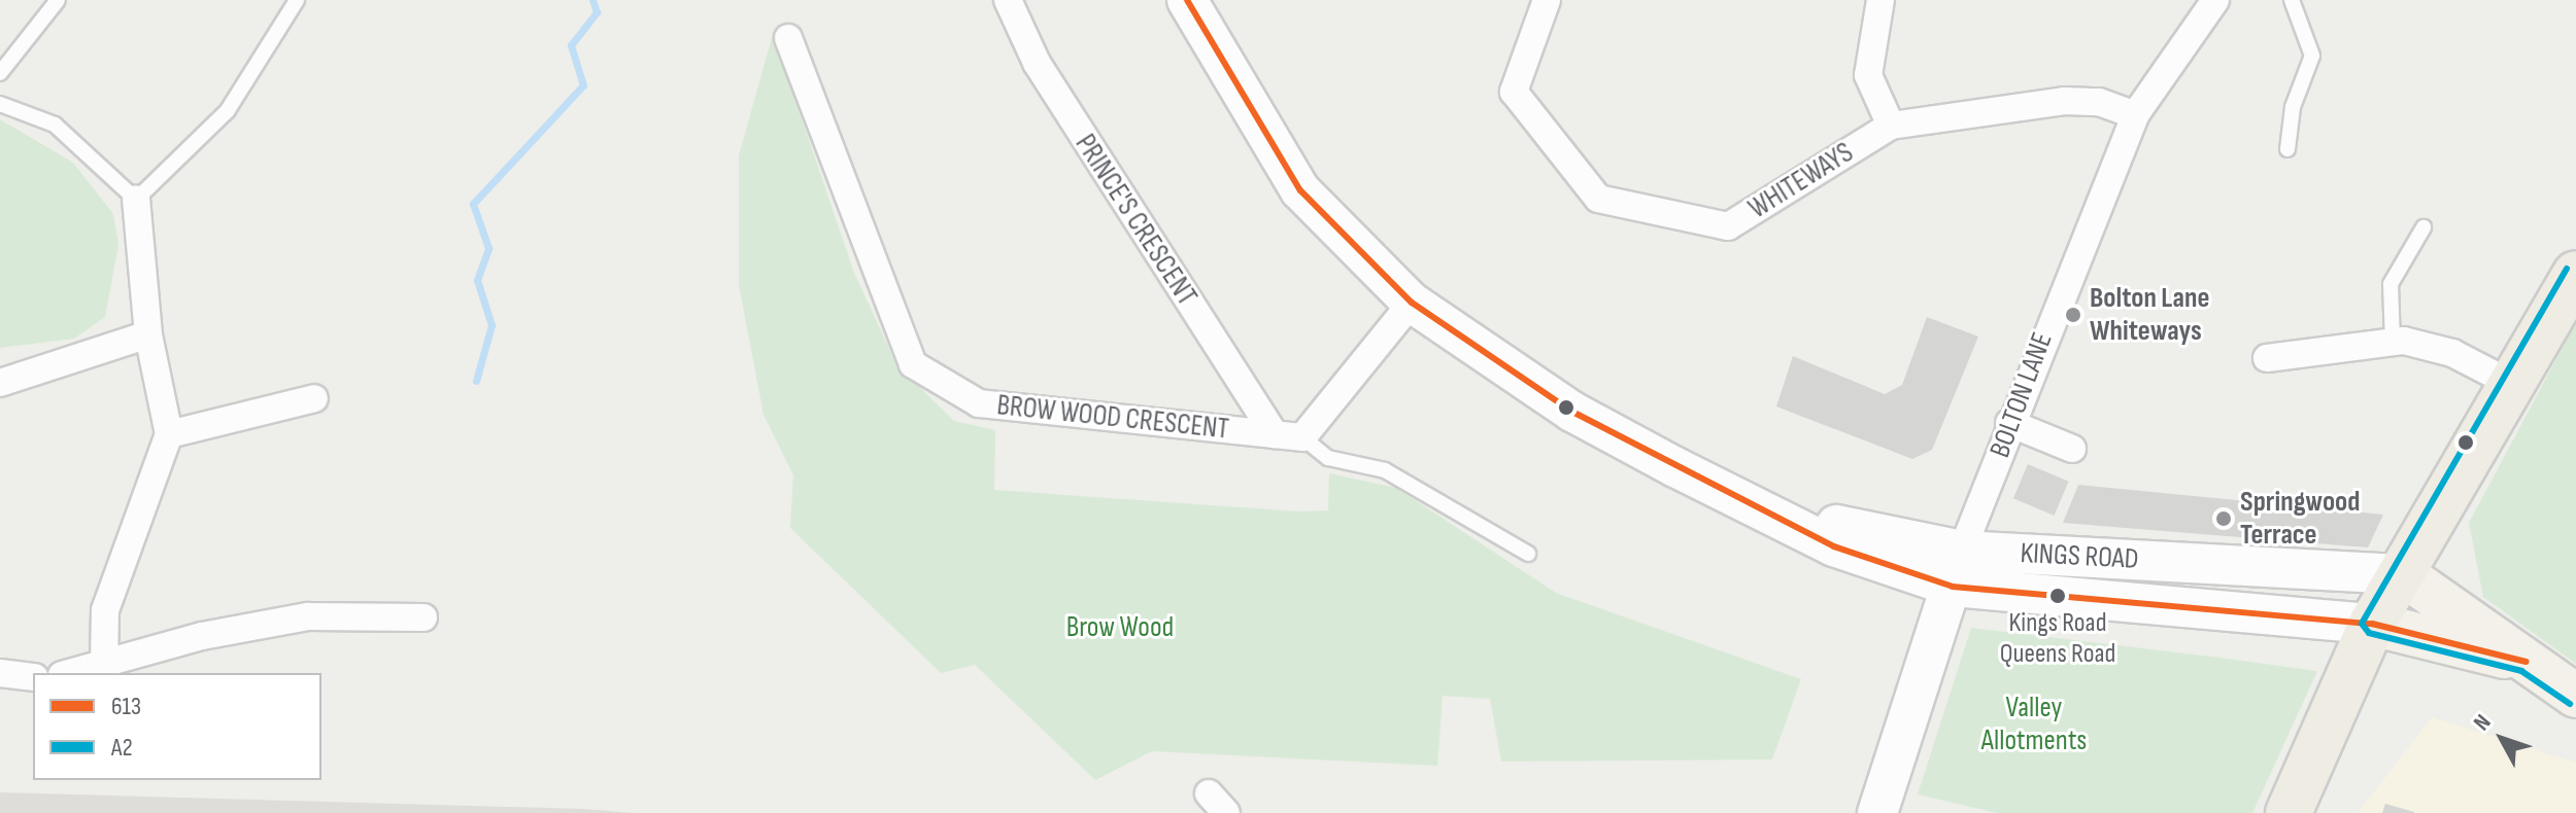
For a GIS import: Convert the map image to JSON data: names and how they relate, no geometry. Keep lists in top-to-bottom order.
{
  "streets": {
    "street": [
      "WHITEWAYS",
      "PRINCE'S CRESCENT",
      "BOLTON LANE",
      "BROW WOOD CRESCENT",
      "KINGS ROAD"
    ]
  },
  "crossings": [
    ["WHITEWAYS", "BOLTON LANE"],
    ["PRINCE'S CRESCENT", "BROW WOOD CRESCENT"],
    ["BOLTON LANE", "KINGS ROAD"]
  ],
  "parks": ["Brow Wood", "Valley Allotments"],
  "places": ["Bolton Lane Whiteways", "Springwood Terrace", "Kings Road Queens Road"],
  "lines": ["transit line 613", "transit line A2"],
  "legend": ["613", "A2"],
  "north": "top left"
}
